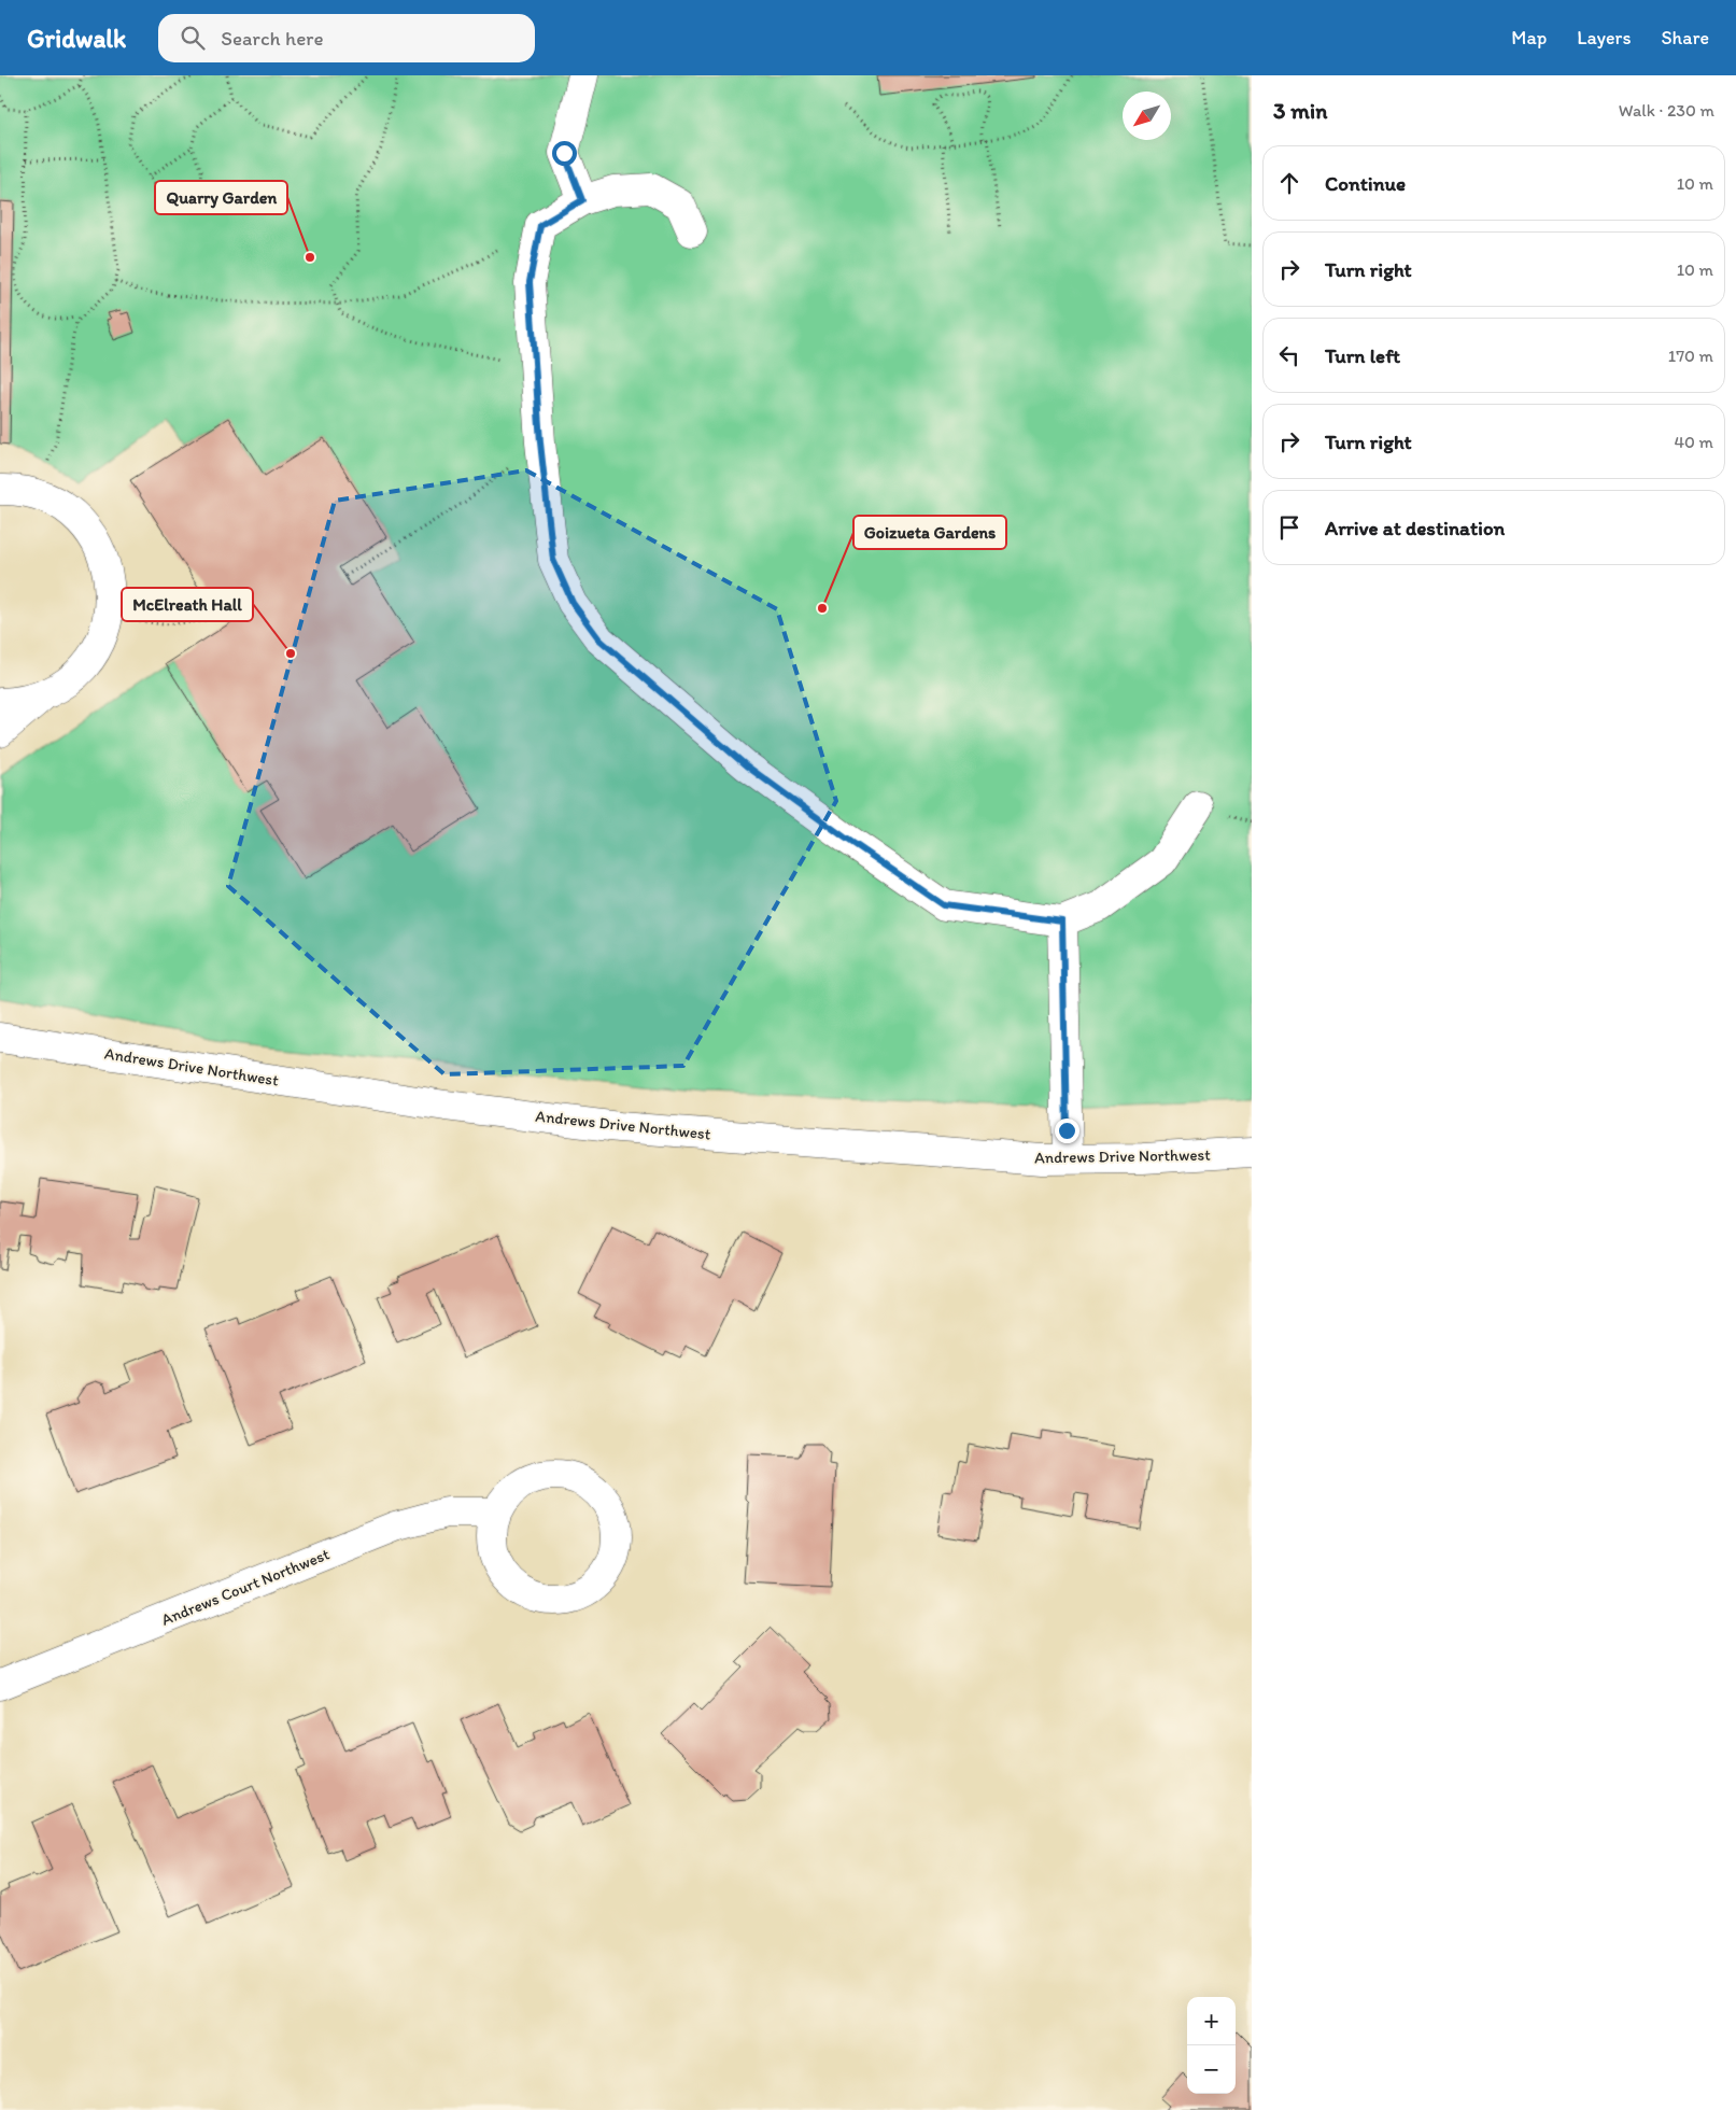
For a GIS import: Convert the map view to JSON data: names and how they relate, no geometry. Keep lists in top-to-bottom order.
{
  "streets": {
    "street": ["Andrews Drive Northwest", "Andrews Court Northwest"]
  },
  "places": ["Quarry Garden", "Goizueta Gardens", "McElreath Hall"],
  "north": "bottom left",
  "page": {
    "header": "Gridwalk",
    "search": "Search here",
    "nav": ["Map", "Layers", "Share"],
    "heading": ["3 min", "Walk · 230 m"],
    "list": [
      ["Continue", "10 m"],
      ["Turn right", "10 m"],
      ["Turn left", "170 m"],
      ["Turn right", "40 m"],
      "Arrive at destination"
    ],
    "map_buttons": ["+", "−"]
  }
}
